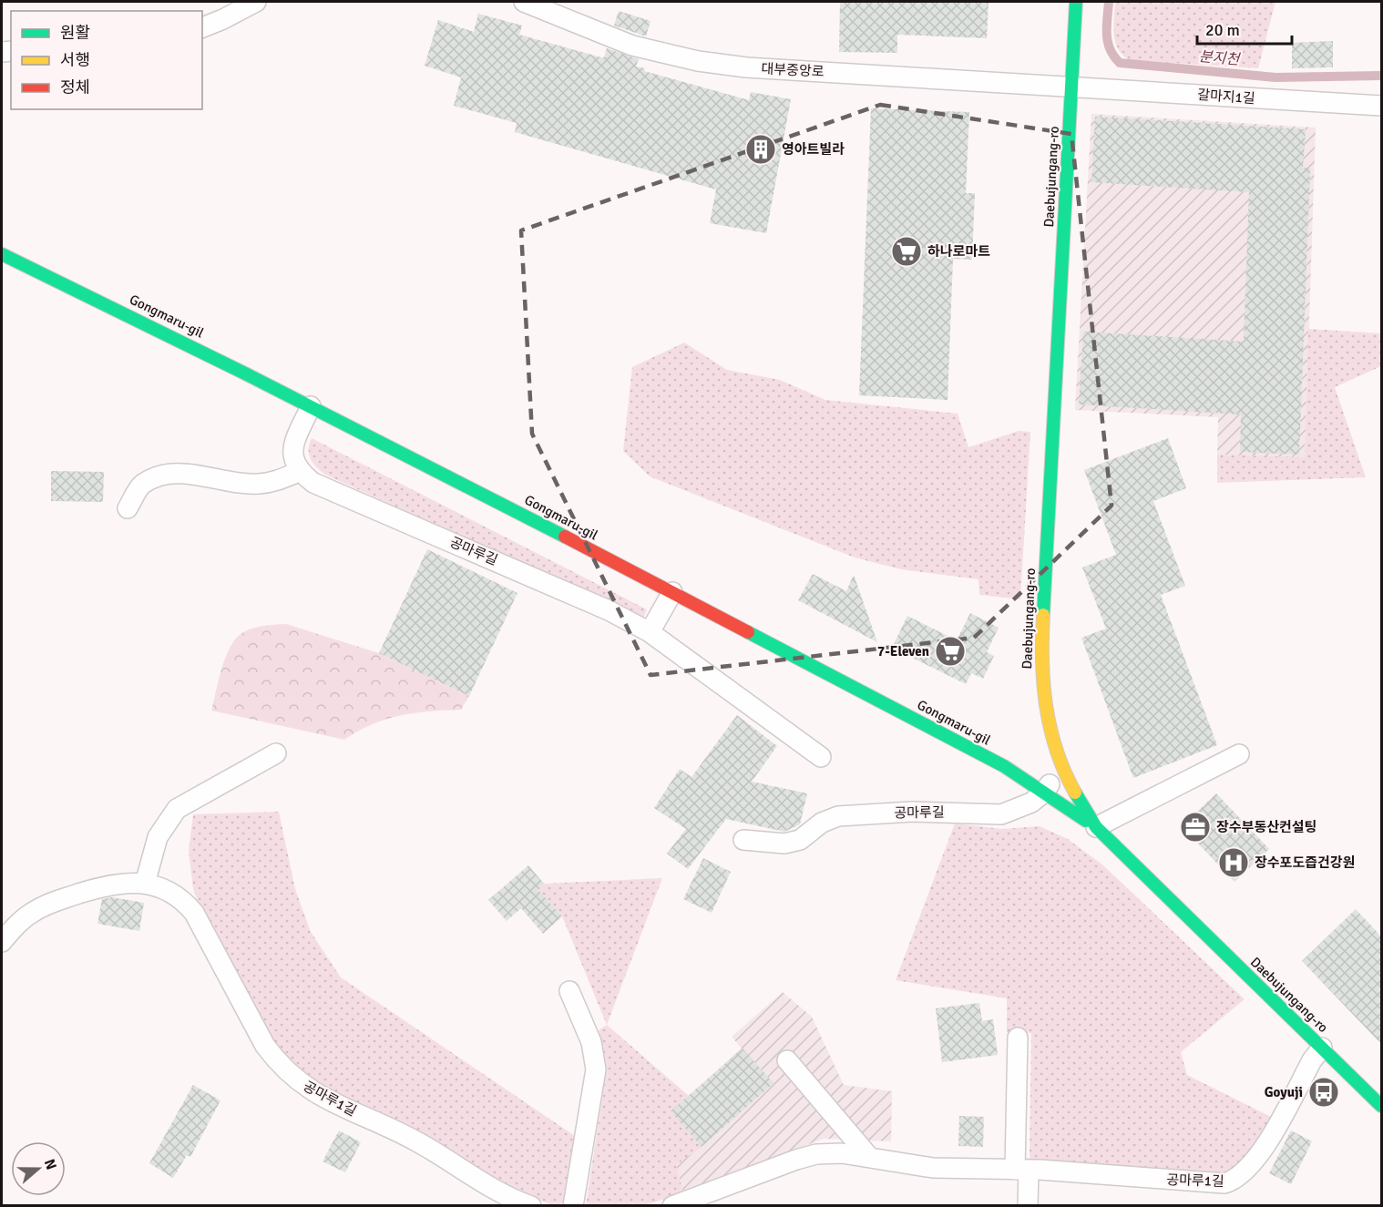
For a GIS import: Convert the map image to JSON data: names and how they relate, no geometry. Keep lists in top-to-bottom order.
{
  "streets": {
    "street": ["Daebujungang-ro", "Gongmaru-gil"],
    "lane": [
      "대부중앙로",
      "갈마지1길",
      "공마루길",
      "공마루1길"
    ]
  },
  "crossings": [
    ["대부중앙로", "갈마지1길"],
    ["대부중앙로", "Daebujungang-ro"],
    ["갈마지1길", "Daebujungang-ro"],
    ["Daebujungang-ro", "Gongmaru-gil"],
    ["Daebujungang-ro", "공마루1길"],
    ["Gongmaru-gil", "공마루길"]
  ],
  "water": ["분지천"],
  "places": {
    "building": ["영아트빌라"],
    "supermarket": ["하나로마트", "7-Eleven"],
    "office": ["장수부동산컨설팅"],
    "hospital": ["장수포도즙건강원"],
    "bus stop": ["Goyuji"]
  },
  "legend": ["원활", "서행", "정체"],
  "scale_bar": "20 m",
  "north": "right"
}
